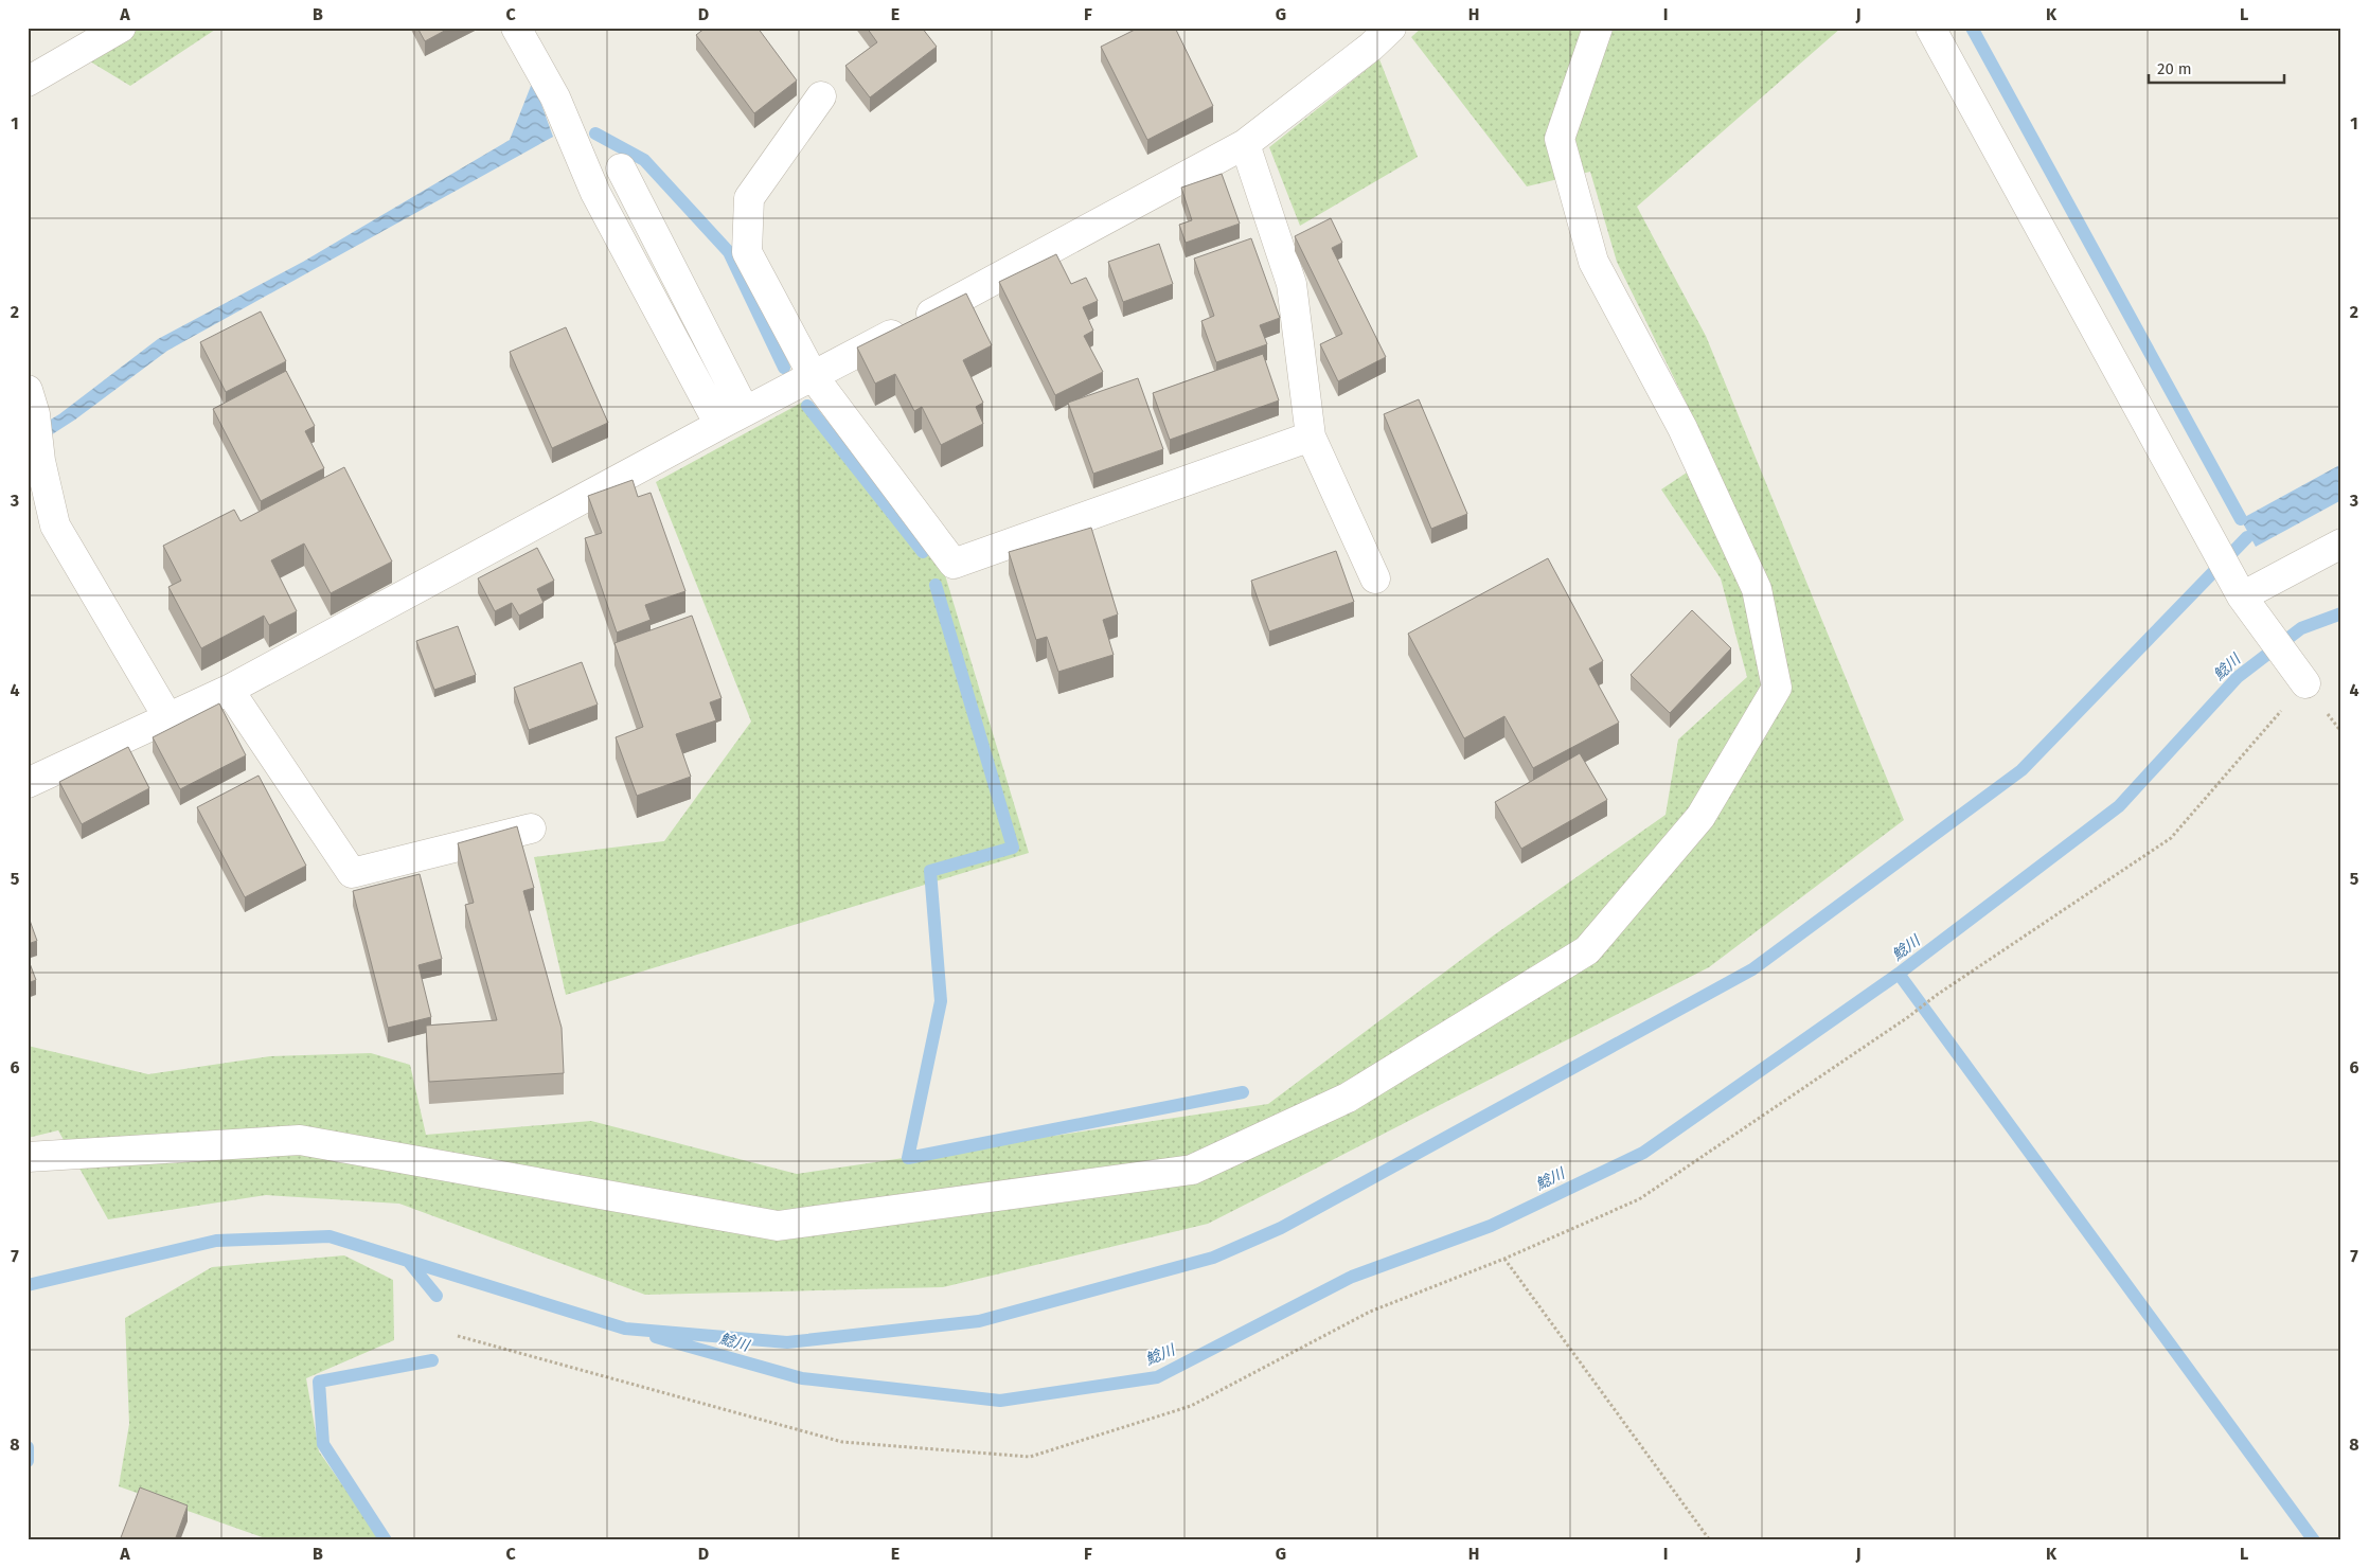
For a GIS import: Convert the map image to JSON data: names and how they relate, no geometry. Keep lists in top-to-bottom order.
{
  "water": ["鯰川"],
  "scale_bar": "20 m",
  "grid": {
    "columns": [
      "A",
      "B",
      "C",
      "D",
      "E",
      "F",
      "G",
      "H",
      "I",
      "J",
      "K",
      "L"
    ],
    "rows": [
      "1",
      "2",
      "3",
      "4",
      "5",
      "6",
      "7",
      "8"
    ]
  }
}
